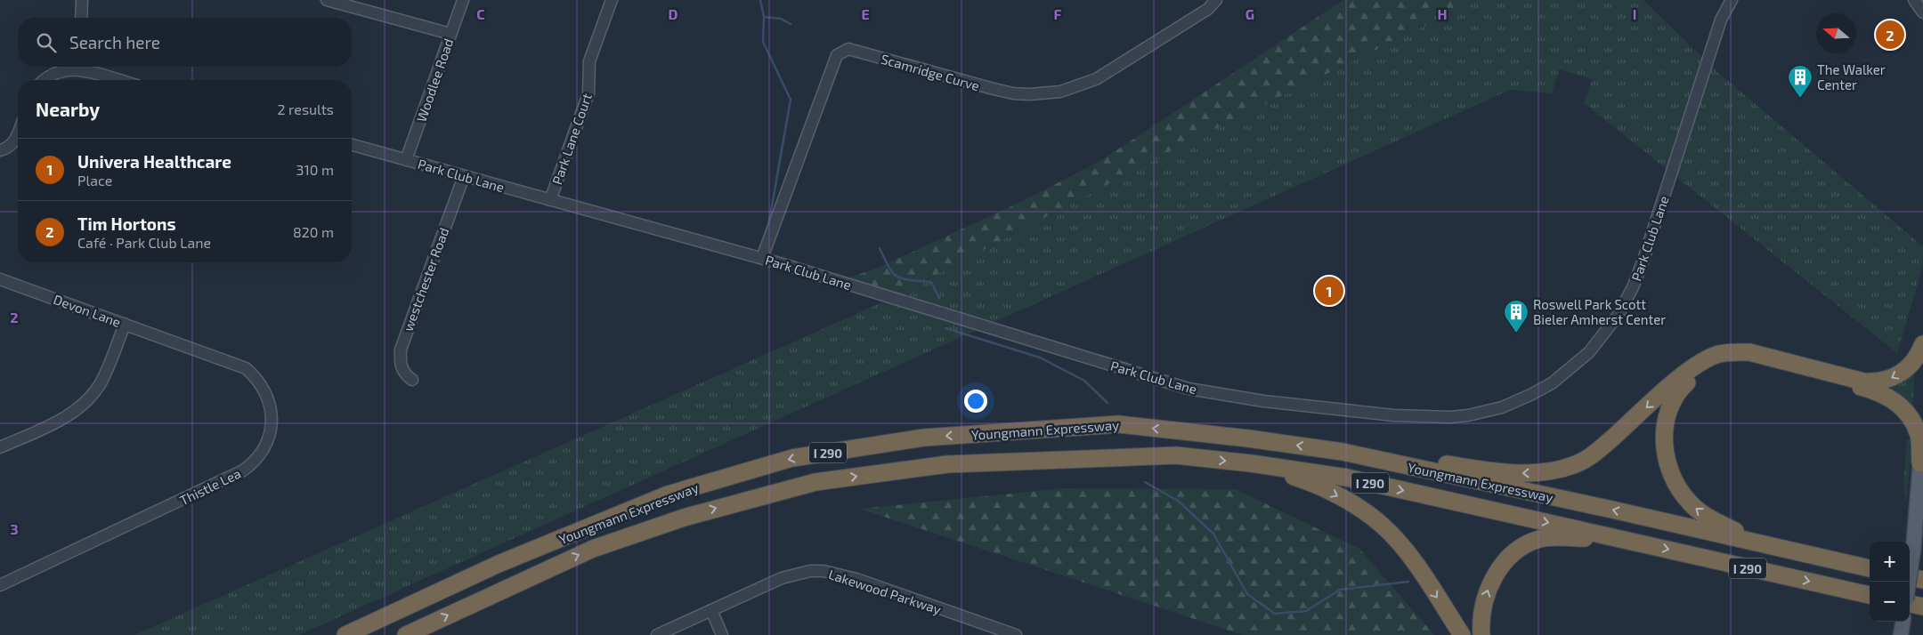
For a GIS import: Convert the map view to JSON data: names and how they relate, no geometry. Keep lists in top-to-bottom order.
{
  "streets": {
    "highway": ["Youngmann Expressway", "I 290"],
    "street": [
      "Scamridge Curve",
      "Woodlee Road",
      "Park Lane Court",
      "Park Club Lane",
      "westchester Road",
      "Devon Lane",
      "Thistle Lea",
      "Lakewood Parkway"
    ]
  },
  "crossings": [
    ["Scamridge Curve", "Park Club Lane"],
    ["Woodlee Road", "Park Club Lane"],
    ["Park Lane Court", "Park Club Lane"],
    ["Park Club Lane", "westchester Road"],
    ["Devon Lane", "Thistle Lea"]
  ],
  "places": {
    "building": ["The Walker Center", "Roswell Park Scott Bieler Amherst Center"]
  },
  "north": "left",
  "page": {
    "search": "Search here",
    "pins": ["2", "1"],
    "heading": ["Nearby", "2 results"],
    "list": [
      {
        "mark": "1",
        "name": "Univera Healthcare",
        "note": "Place",
        "value": "310 m"
      },
      {
        "mark": "2",
        "name": "Tim Hortons",
        "note": "Café · Park Club Lane",
        "value": "820 m"
      }
    ],
    "map_buttons": ["+", "−"]
  },
  "grid": {
    "columns": [
      "C",
      "D",
      "E",
      "F",
      "G",
      "H",
      "I"
    ],
    "rows": ["2", "3"]
  }
}
